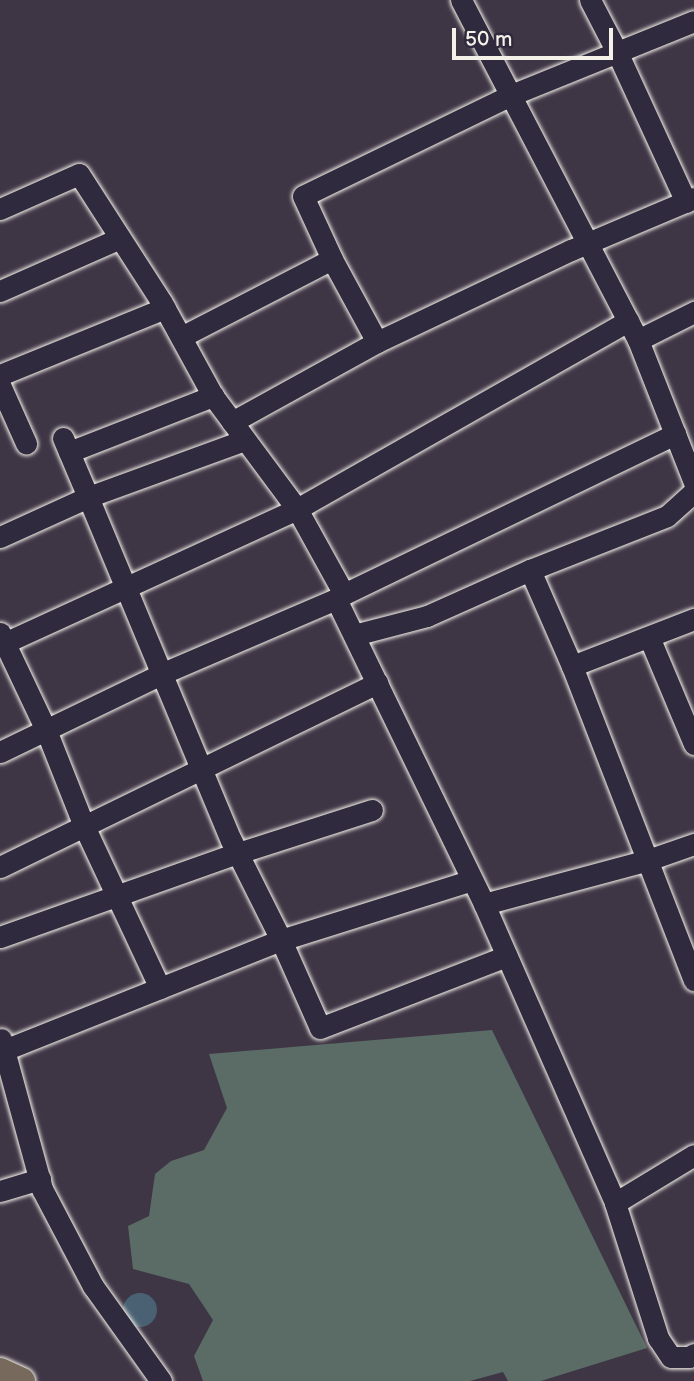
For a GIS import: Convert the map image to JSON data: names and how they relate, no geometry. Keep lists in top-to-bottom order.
{
  "scale_bar": "50 m"
}
